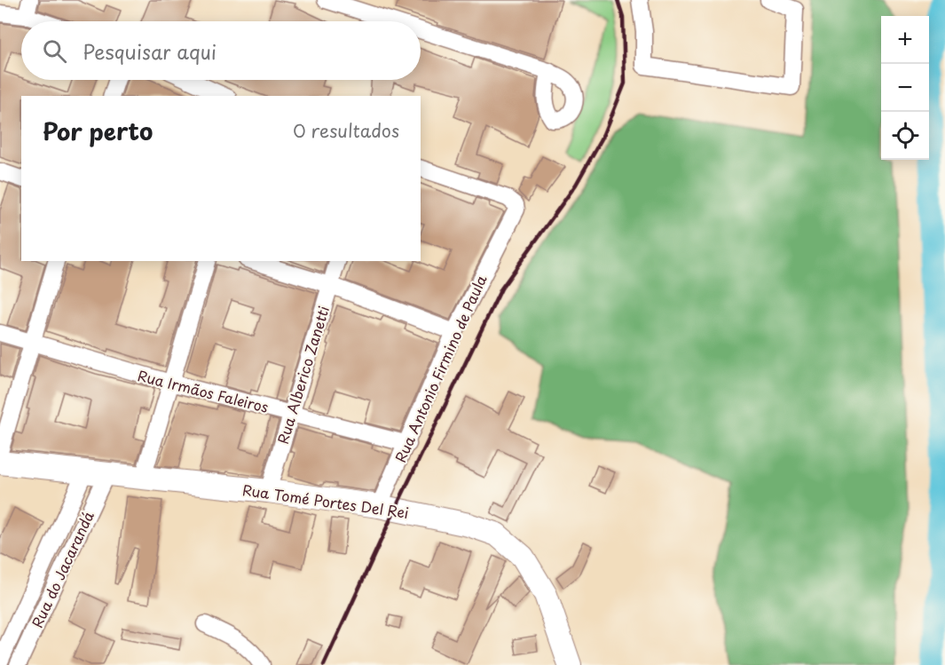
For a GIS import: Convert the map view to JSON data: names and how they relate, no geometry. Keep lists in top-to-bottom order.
{
  "streets": {
    "main road": ["Rua Tomé Portes Del Rei"],
    "street": [
      "Rua Antonio Firmino de Paula",
      "Rua Alberico Zanetti",
      "Rua Irmãos Faleiros",
      "Rua do Jacarandá"
    ]
  },
  "crossings": [
    ["Rua Antonio Firmino de Paula", "Rua Irmãos Faleiros"],
    ["Rua Antonio Firmino de Paula", "Rua Tomé Portes Del Rei"],
    ["Rua Alberico Zanetti", "Rua Irmãos Faleiros"],
    ["Rua Alberico Zanetti", "Rua Tomé Portes Del Rei"],
    ["Rua Tomé Portes Del Rei", "Rua do Jacarandá"]
  ],
  "page": {
    "map_buttons": ["+", "−"],
    "search": "Pesquisar aqui",
    "heading": ["Por perto", "0 resultados"]
  }
}
